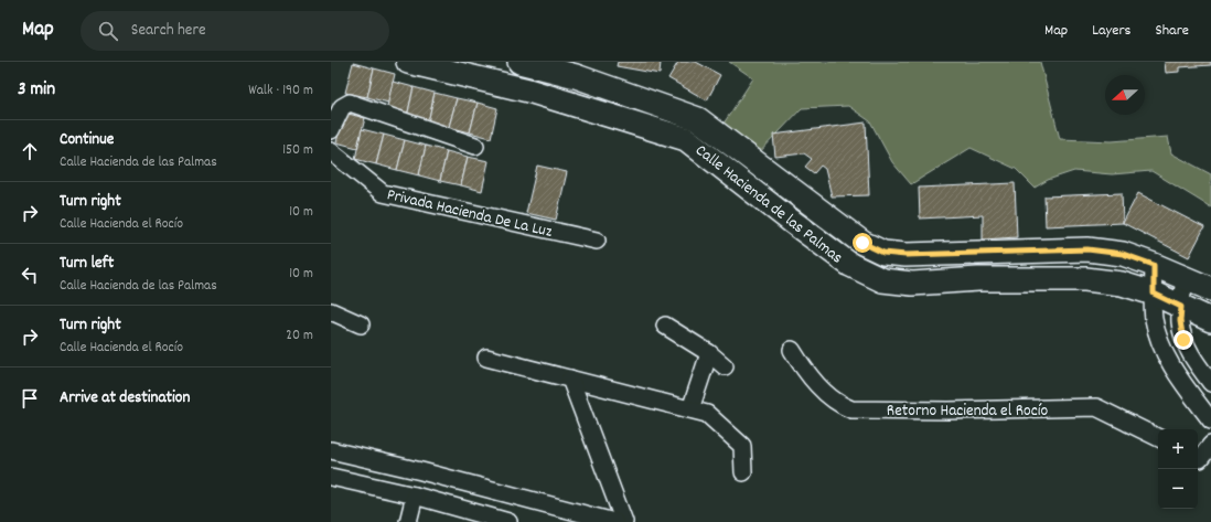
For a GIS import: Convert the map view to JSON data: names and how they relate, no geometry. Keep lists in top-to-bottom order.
{
  "streets": {
    "main road": ["Calle Hacienda de las Palmas"],
    "street": ["Privada Hacienda De La Luz", "Retorno Hacienda el Rocío"]
  },
  "north": "left",
  "page": {
    "header": "Map",
    "search": "Search here",
    "nav": ["Map", "Layers", "Share"],
    "heading": ["3 min", "Walk · 190 m"],
    "list": [
      ["Continue", "Calle Hacienda de las Palmas", "150 m"],
      ["Turn right", "Calle Hacienda el Rocío", "10 m"],
      ["Turn left", "Calle Hacienda de las Palmas", "10 m"],
      ["Turn right", "Calle Hacienda el Rocío", "20 m"],
      "Arrive at destination"
    ],
    "map_buttons": ["+", "−"]
  }
}
